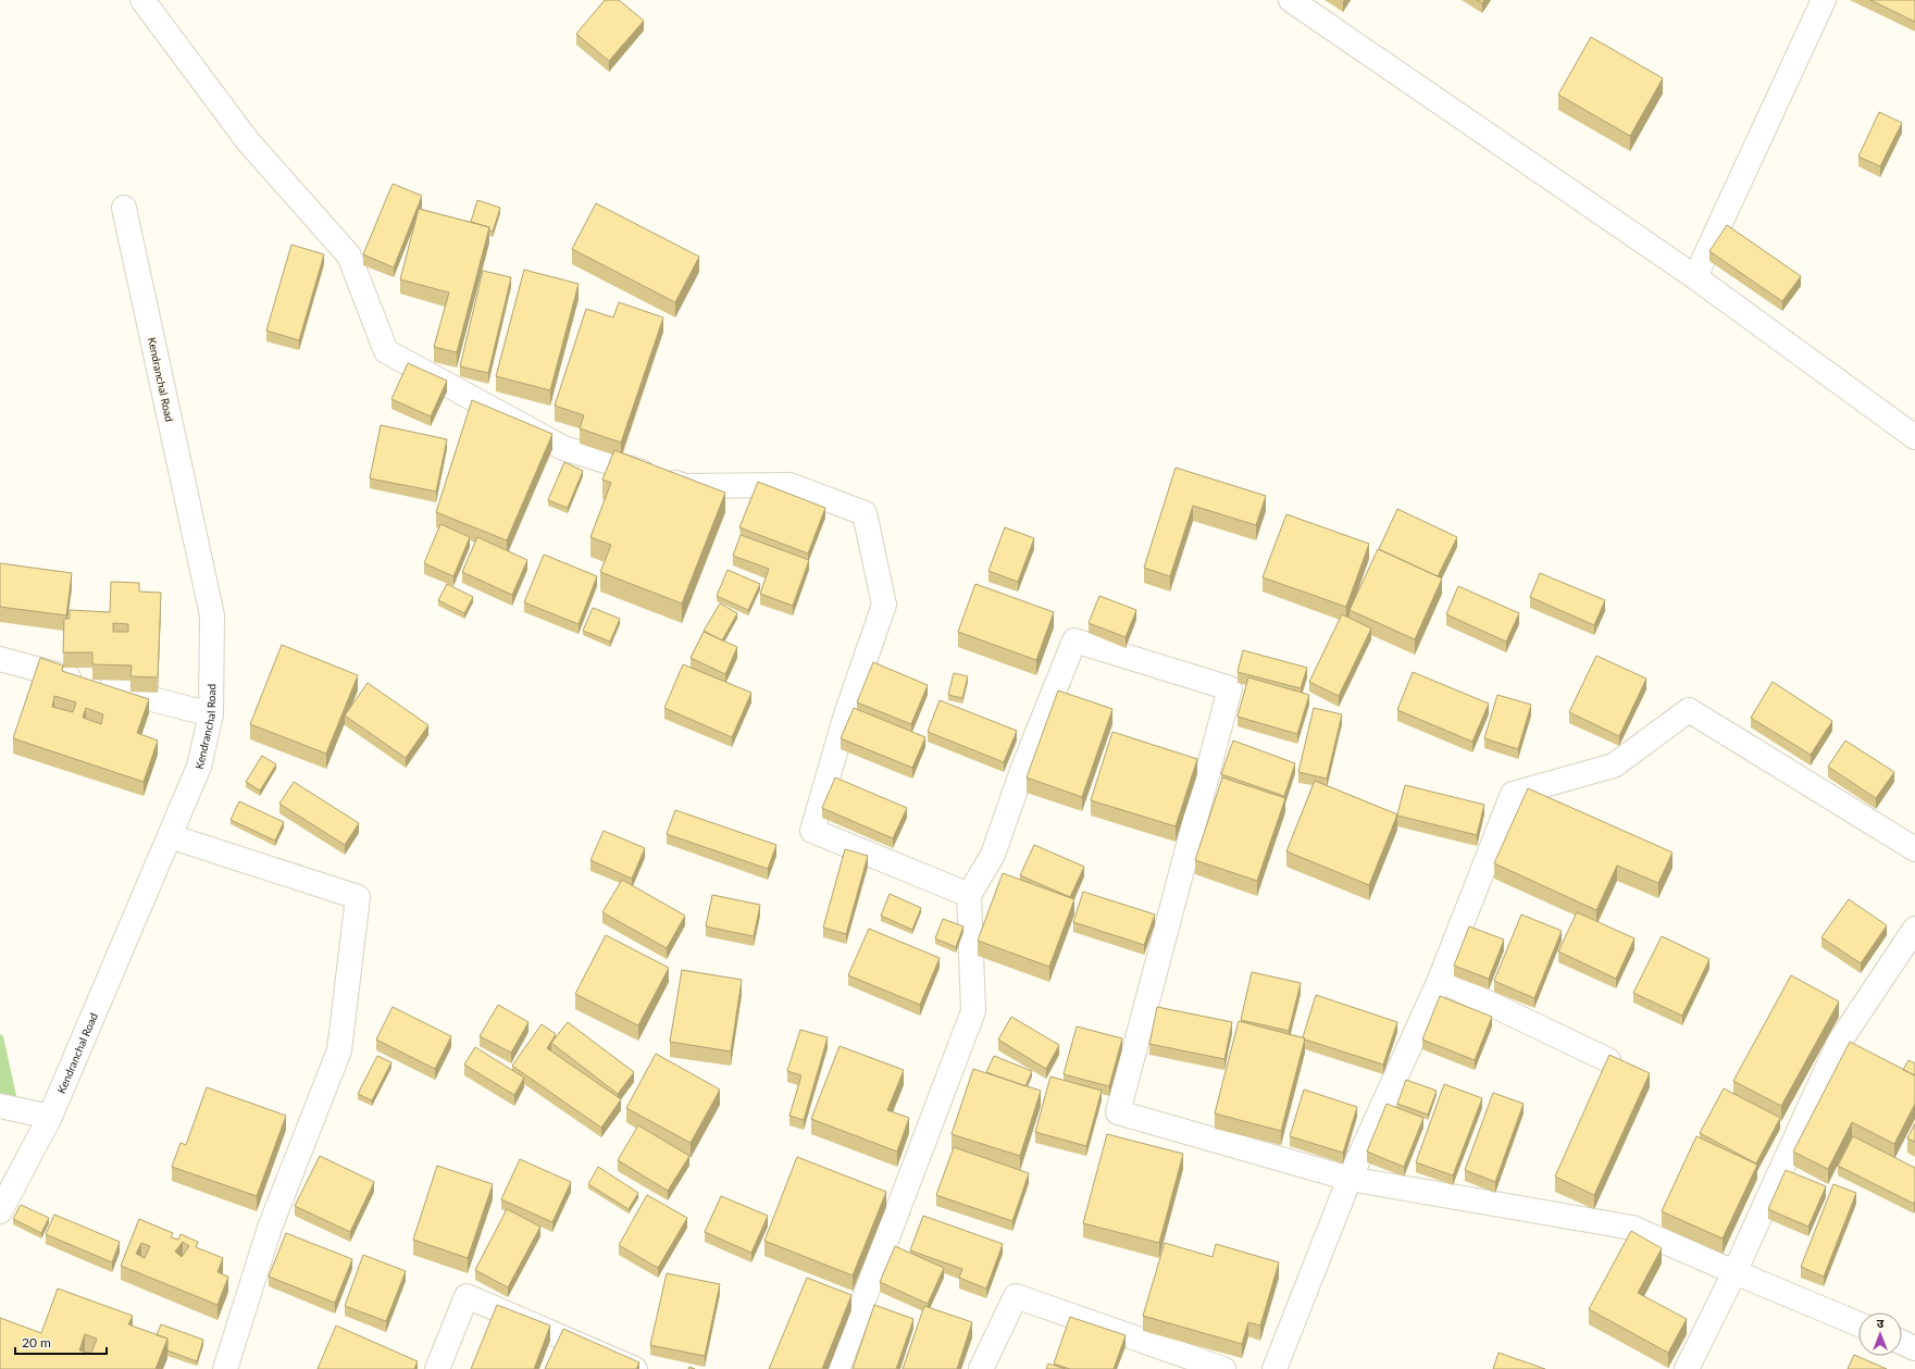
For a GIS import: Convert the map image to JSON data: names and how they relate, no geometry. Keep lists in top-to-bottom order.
{
  "streets": {
    "street": ["Kendranchal Road"]
  },
  "scale_bar": "20 m",
  "north": "top"
}
